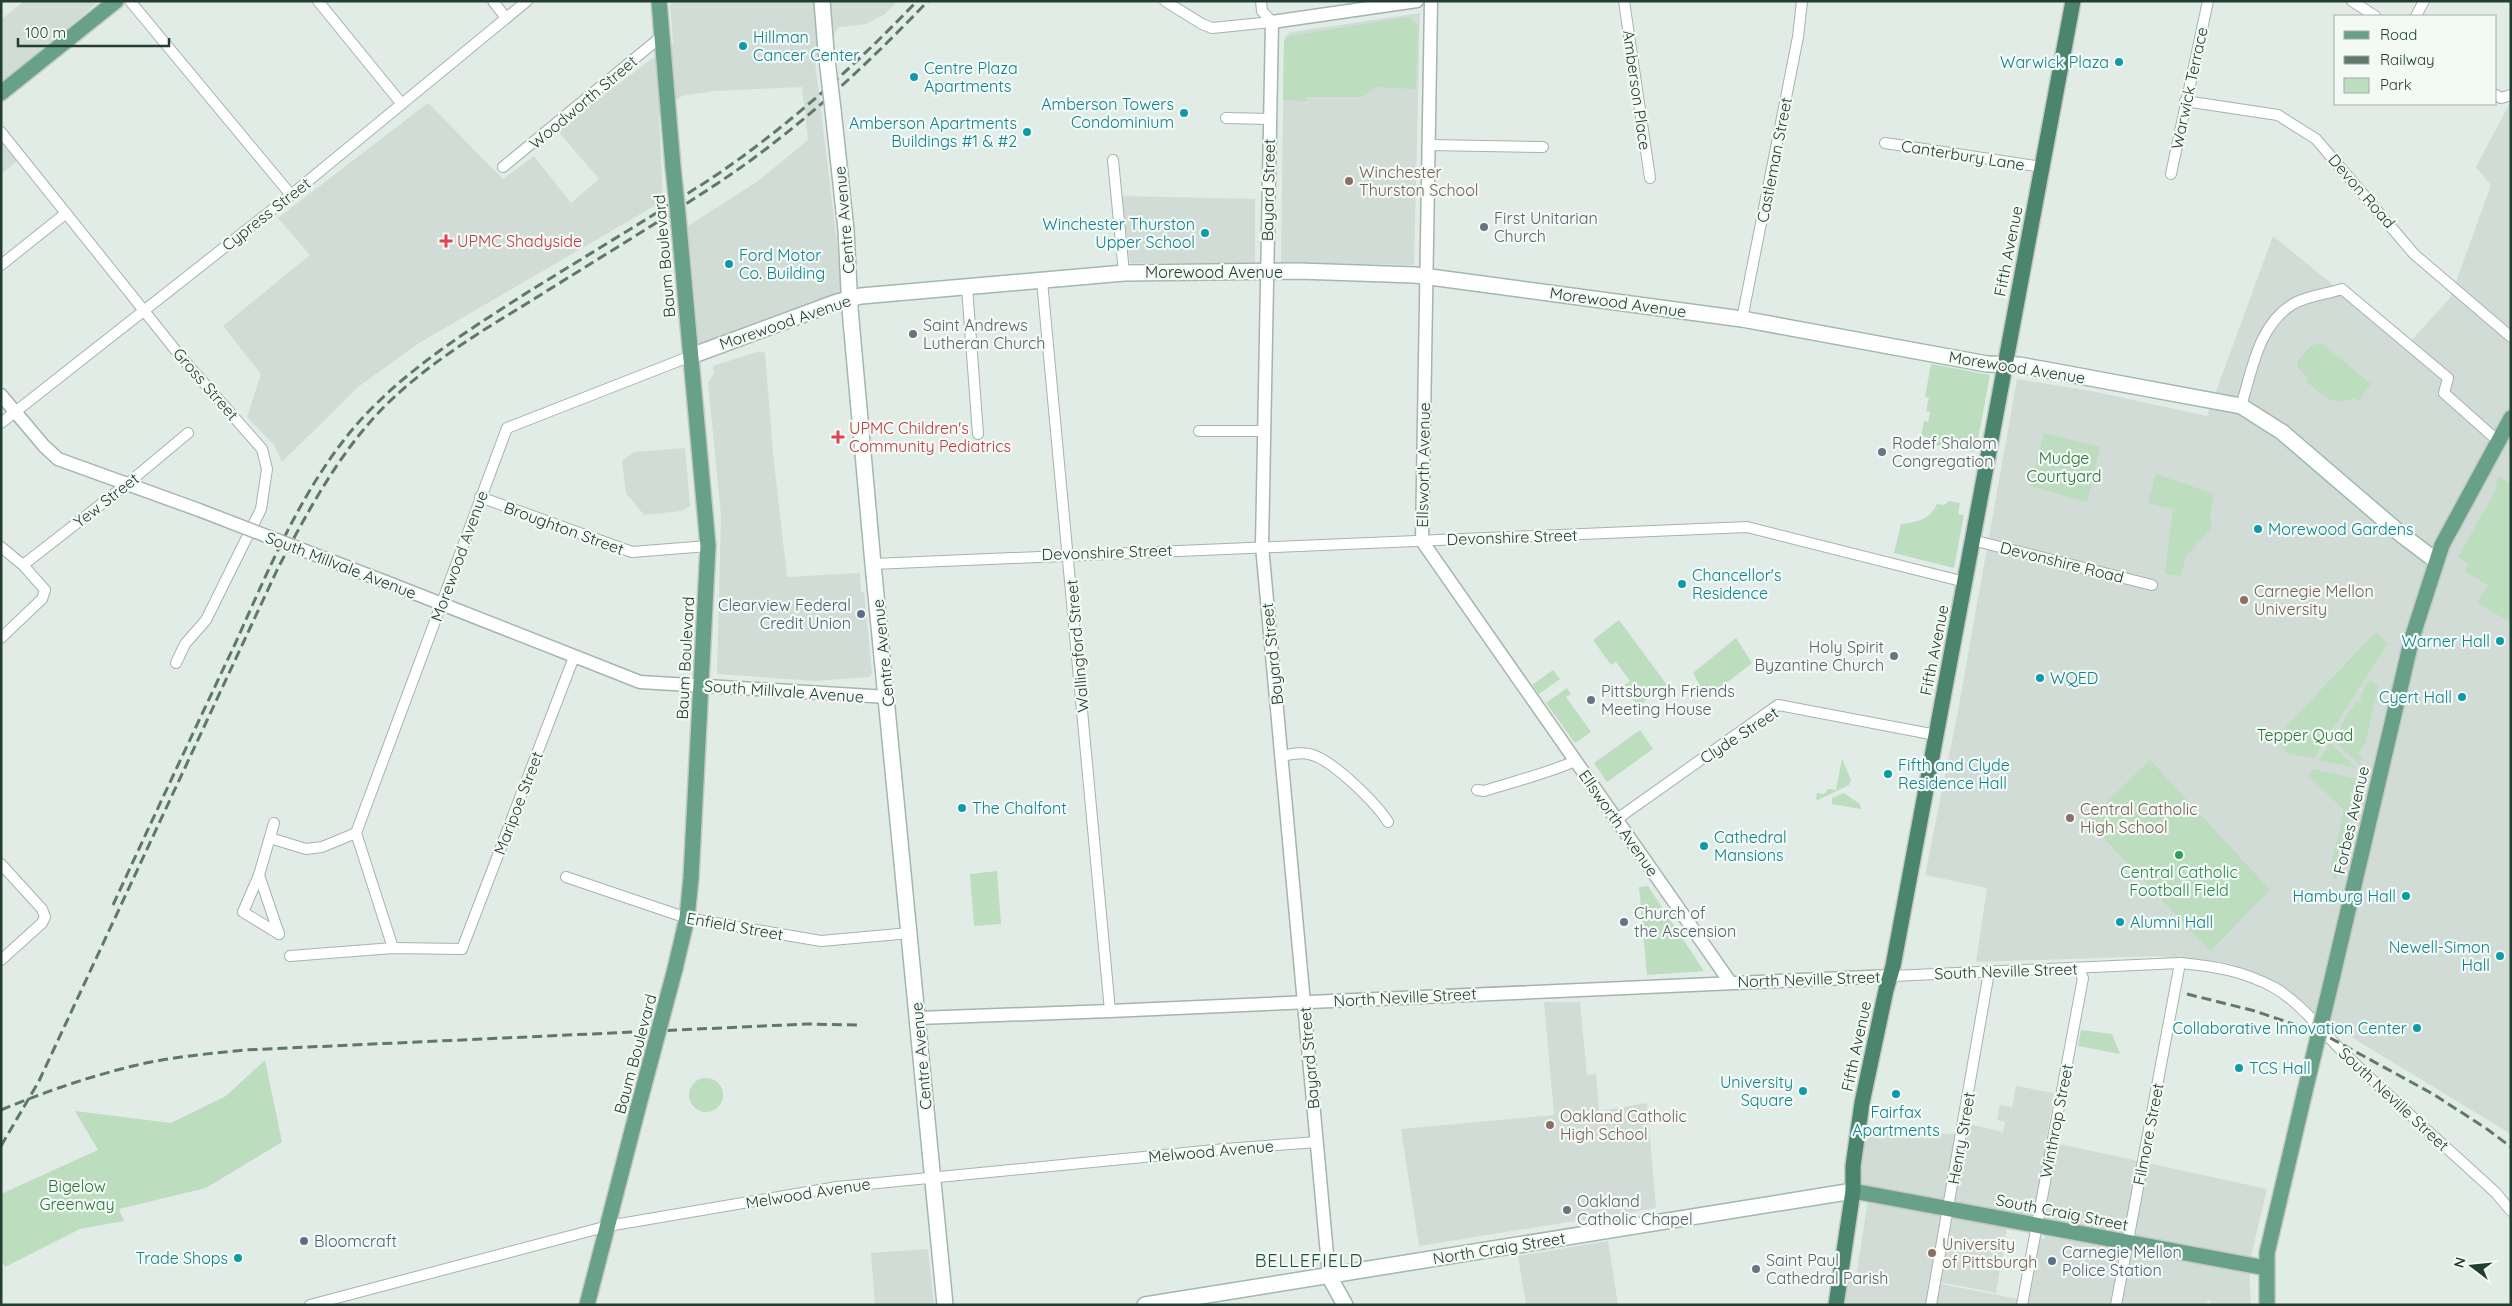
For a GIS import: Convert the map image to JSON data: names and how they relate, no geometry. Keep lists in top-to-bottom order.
{
  "streets": {
    "highway": ["Fifth Avenue"],
    "main road": [
      "Bayard Street",
      "Centre Avenue",
      "Baum Boulevard",
      "Morewood Avenue",
      "Forbes Avenue",
      "South Craig Street",
      "North Craig Street"
    ],
    "street": [
      "Warwick Terrace",
      "Amberson Place",
      "Woodworth Street",
      "Canterbury Lane",
      "Castleman Street",
      "Devon Road",
      "Cypress Street",
      "Gross Street",
      "Ellsworth Avenue",
      "Yew Street",
      "Broughton Street",
      "Devonshire Street",
      "Devonshire Road",
      "South Millvale Avenue",
      "Wallingford Street",
      "Clyde Street",
      "Maripoe Street",
      "Enfield Street",
      "South Neville Street",
      "North Neville Street",
      "Winthrop Street",
      "Filmore Street",
      "Henry Street",
      "Melwood Avenue"
    ]
  },
  "crossings": [
    ["Warwick Terrace", "Devon Road"],
    ["Woodworth Street", "Baum Boulevard"],
    ["Canterbury Lane", "Fifth Avenue"],
    ["Castleman Street", "Morewood Avenue"],
    ["Bayard Street", "Morewood Avenue"],
    ["Bayard Street", "Devonshire Street"],
    ["Bayard Street", "North Neville Street"],
    ["Bayard Street", "Melwood Avenue"],
    ["Bayard Street", "North Craig Street"],
    ["Cypress Street", "Gross Street"],
    ["Cypress Street", "South Millvale Avenue"],
    ["Centre Avenue", "Morewood Avenue"],
    ["Centre Avenue", "Devonshire Street"],
    ["Centre Avenue", "South Millvale Avenue"],
    ["Centre Avenue", "Enfield Street"],
    ["Centre Avenue", "North Neville Street"],
    ["Centre Avenue", "Melwood Avenue"],
    ["Fifth Avenue", "Morewood Avenue"],
    ["Fifth Avenue", "Devonshire Street"],
    ["Fifth Avenue", "Devonshire Road"],
    ["Fifth Avenue", "Clyde Street"],
    ["Fifth Avenue", "South Neville Street"],
    ["Fifth Avenue", "North Neville Street"],
    ["Fifth Avenue", "South Craig Street"],
    ["Fifth Avenue", "North Craig Street"],
    ["Baum Boulevard", "Morewood Avenue"],
    ["Baum Boulevard", "Broughton Street"],
    ["Baum Boulevard", "South Millvale Avenue"],
    ["Baum Boulevard", "Enfield Street"],
    ["Baum Boulevard", "Melwood Avenue"],
    ["Morewood Avenue", "Ellsworth Avenue"],
    ["Morewood Avenue", "Broughton Street"],
    ["Morewood Avenue", "South Millvale Avenue"],
    ["Morewood Avenue", "Wallingford Street"],
    ["Morewood Avenue", "Forbes Avenue"],
    ["Ellsworth Avenue", "Devonshire Street"],
    ["Ellsworth Avenue", "Clyde Street"],
    ["Ellsworth Avenue", "North Neville Street"],
    ["Yew Street", "South Millvale Avenue"],
    ["Devonshire Street", "Wallingford Street"],
    ["South Millvale Avenue", "Maripoe Street"],
    ["Wallingford Street", "North Neville Street"],
    ["Forbes Avenue", "South Craig Street"],
    ["South Neville Street", "North Neville Street"],
    ["South Neville Street", "Winthrop Street"],
    ["South Neville Street", "Filmore Street"],
    ["South Neville Street", "Henry Street"],
    ["Winthrop Street", "South Craig Street"],
    ["Filmore Street", "South Craig Street"],
    ["Henry Street", "South Craig Street"],
    ["South Craig Street", "North Craig Street"]
  ],
  "districts": ["BELLEFIELD"],
  "parks": ["Mudge Courtyard", "Tepper Quad", "Bigelow Greenway"],
  "places": {
    "other": [
      "Hillman Cancer Center",
      "Warwick Plaza",
      "Centre Plaza Apartments",
      "Amberson Towers Condominium",
      "Amberson Apartments Buildings #1 & #2",
      "Winchester Thurston School",
      "First Unitarian Church",
      "Winchester Thurston Upper School",
      "Ford Motor Co. Building",
      "Saint Andrews Lutheran Church",
      "Rodef Shalom Congregation",
      "Morewood Gardens",
      "Chancellor's Residence",
      "Carnegie Mellon University",
      "Clearview Federal Credit Union",
      "Warner Hall",
      "Holy Spirit Byzantine Church",
      "WQED",
      "Cyert Hall",
      "Pittsburgh Friends Meeting House",
      "Fifth and Clyde Residence Hall",
      "The Chalfont",
      "Central Catholic High School",
      "Cathedral Mansions",
      "Central Catholic Football Field",
      "Hamburg Hall",
      "Church of the Ascension",
      "Alumni Hall",
      "Newell-Simon Hall",
      "Collaborative Innovation Center",
      "TCS Hall",
      "University Square",
      "Fairfax Apartments",
      "Oakland Catholic High School",
      "Oakland Catholic Chapel",
      "Bloomcraft",
      "University of Pittsburgh",
      "Trade Shops",
      "Carnegie Mellon Police Station",
      "Saint Paul Cathedral Parish"
    ],
    "health": ["UPMC Shadyside", "UPMC Children's Community Pediatrics"]
  },
  "legend": ["Road", "Railway", "Park"],
  "scale_bar": "100 m",
  "north": "left"
}
